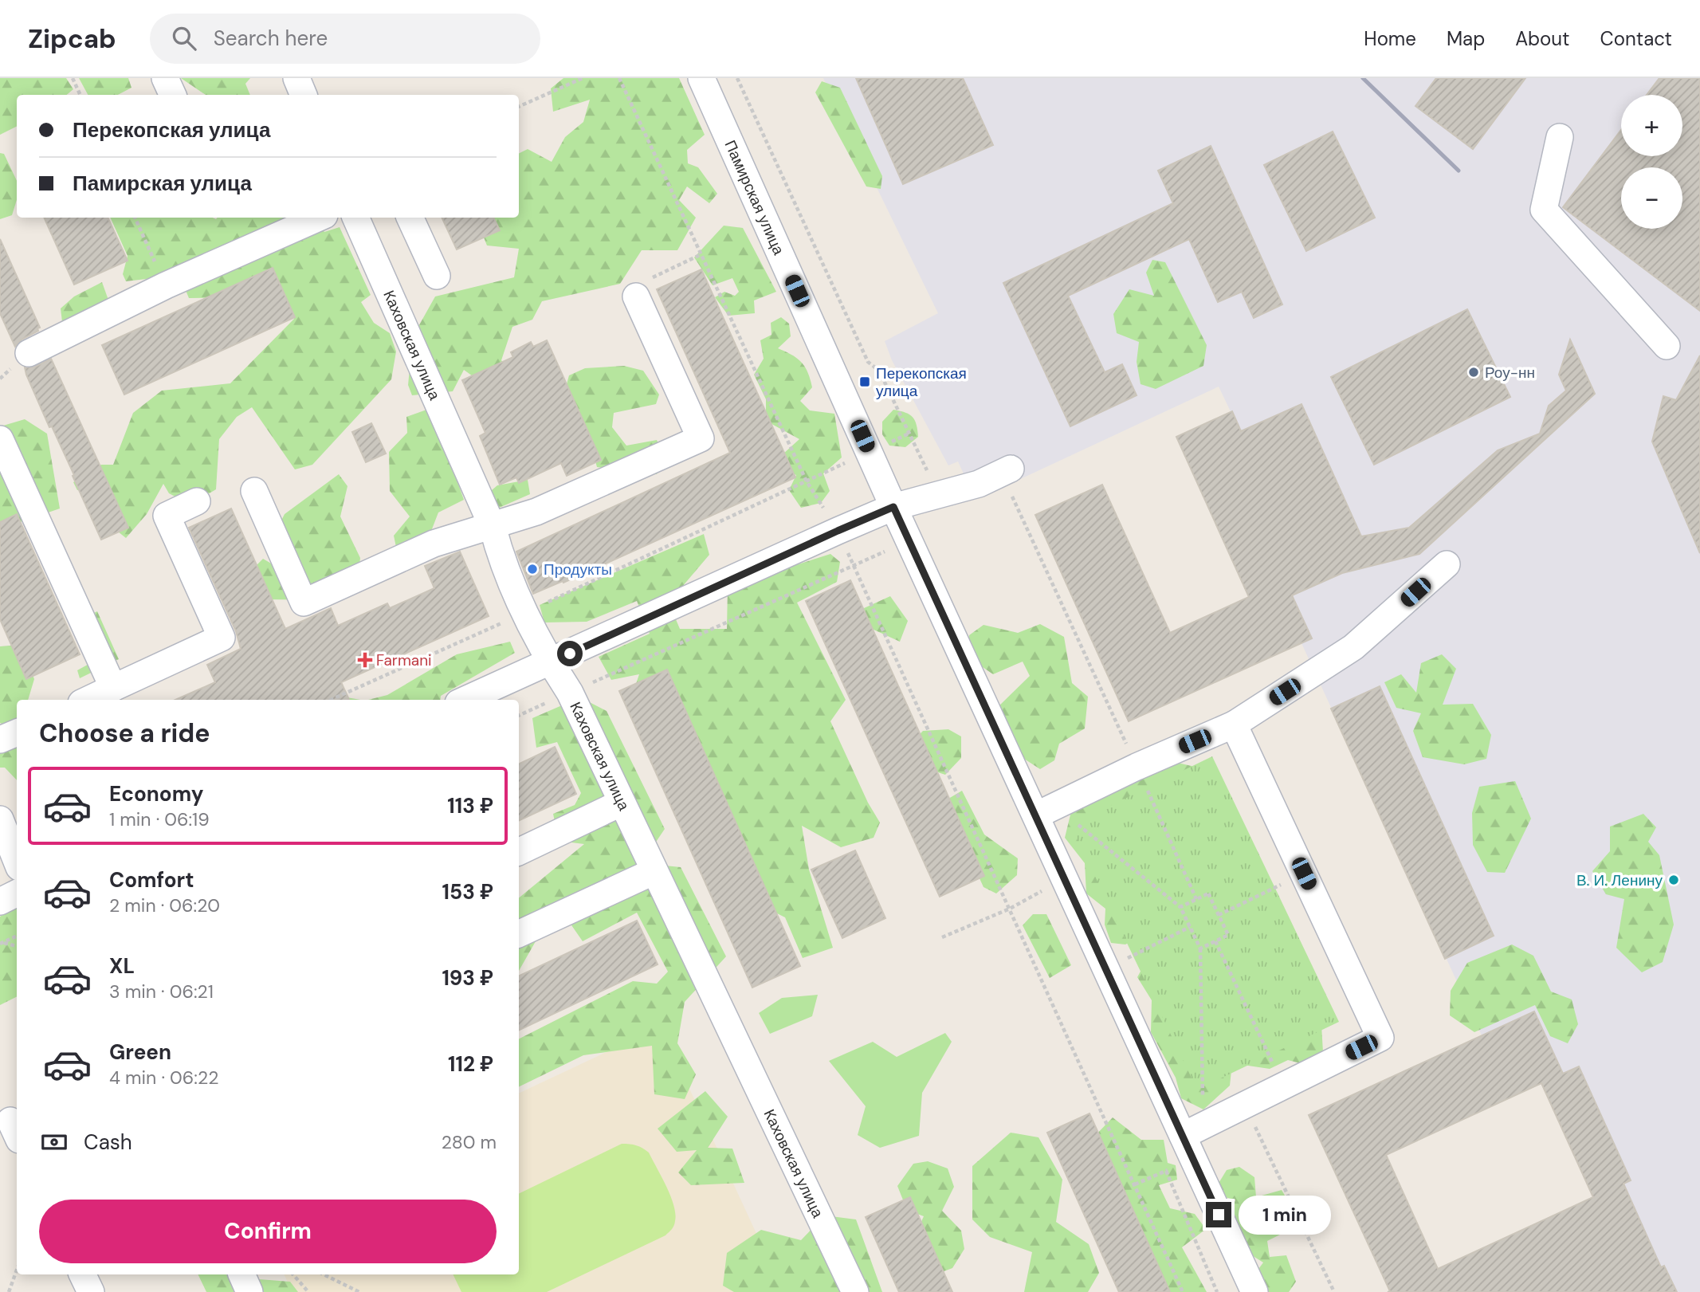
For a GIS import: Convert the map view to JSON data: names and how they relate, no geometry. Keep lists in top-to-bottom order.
{
  "streets": {
    "street": ["Памирская улица", "Каховская улица"]
  },
  "places": {
    "other": ["Роу-нн", "Продукты", "В. И. Ленину"],
    "transit": ["Перекопская улица"],
    "health": ["Farmani"]
  },
  "page": {
    "header": "Zipcab",
    "search": "Search here",
    "nav": [
      "Home",
      "Map",
      "About",
      "Contact"
    ],
    "map_buttons": ["+", "−"],
    "banner": ["Перекопская улица", "Памирская улица"],
    "heading": "Choose a ride",
    "list": [
      {
        "name": "Economy",
        "note": "1 min · 06:19",
        "value": "113 ₽"
      },
      {
        "name": "Comfort",
        "note": "2 min · 06:20",
        "value": "153 ₽"
      },
      {
        "name": "XL",
        "note": "3 min · 06:21",
        "value": "193 ₽"
      },
      {
        "name": "Green",
        "note": "4 min · 06:22",
        "value": "112 ₽"
      }
    ],
    "pay": ["Cash", "280 m"],
    "buttons": "Confirm",
    "bubble": "1 min"
  }
}
